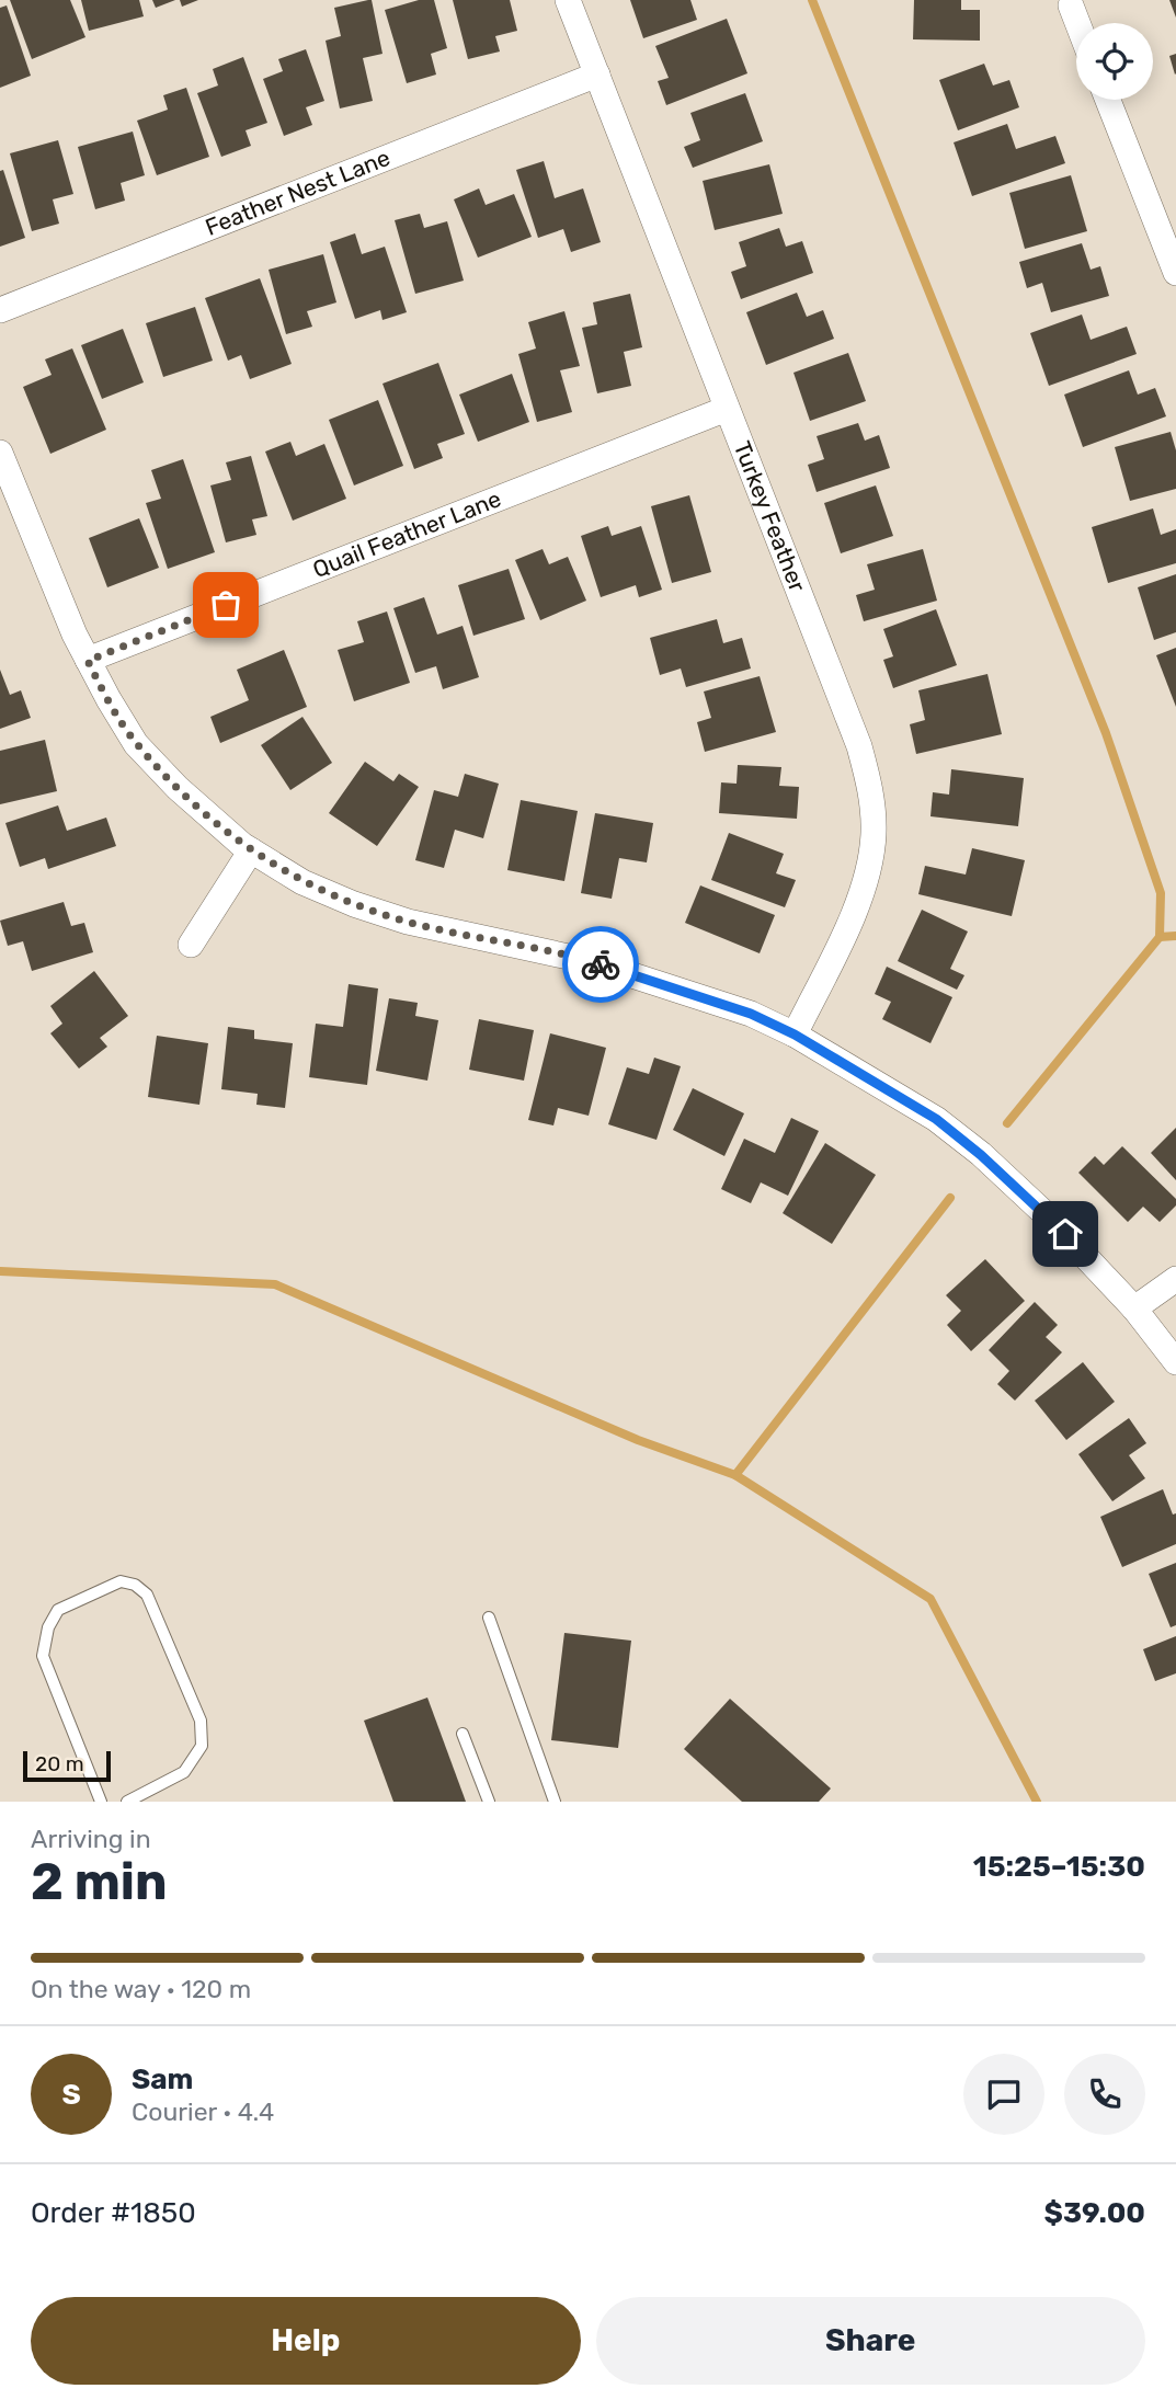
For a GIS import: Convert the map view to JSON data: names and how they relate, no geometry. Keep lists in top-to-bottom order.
{
  "streets": {
    "street": ["Feather Nest Lane", "Turkey Feather", "Quail Feather Lane"]
  },
  "crossings": [
    ["Feather Nest Lane", "Turkey Feather"],
    ["Turkey Feather", "Quail Feather Lane"]
  ],
  "scale_bar": "20 m",
  "page": {
    "scale": "20 m",
    "heading": ["2 min", "Arriving in", "15:25–15:30"],
    "panel": [
      "Sam",
      "Courier · 4.4",
      "Order #1850",
      "$39.00"
    ],
    "bar": "On the way · 120 m",
    "round": "S",
    "buttons": ["Help", "Share"]
  }
}
